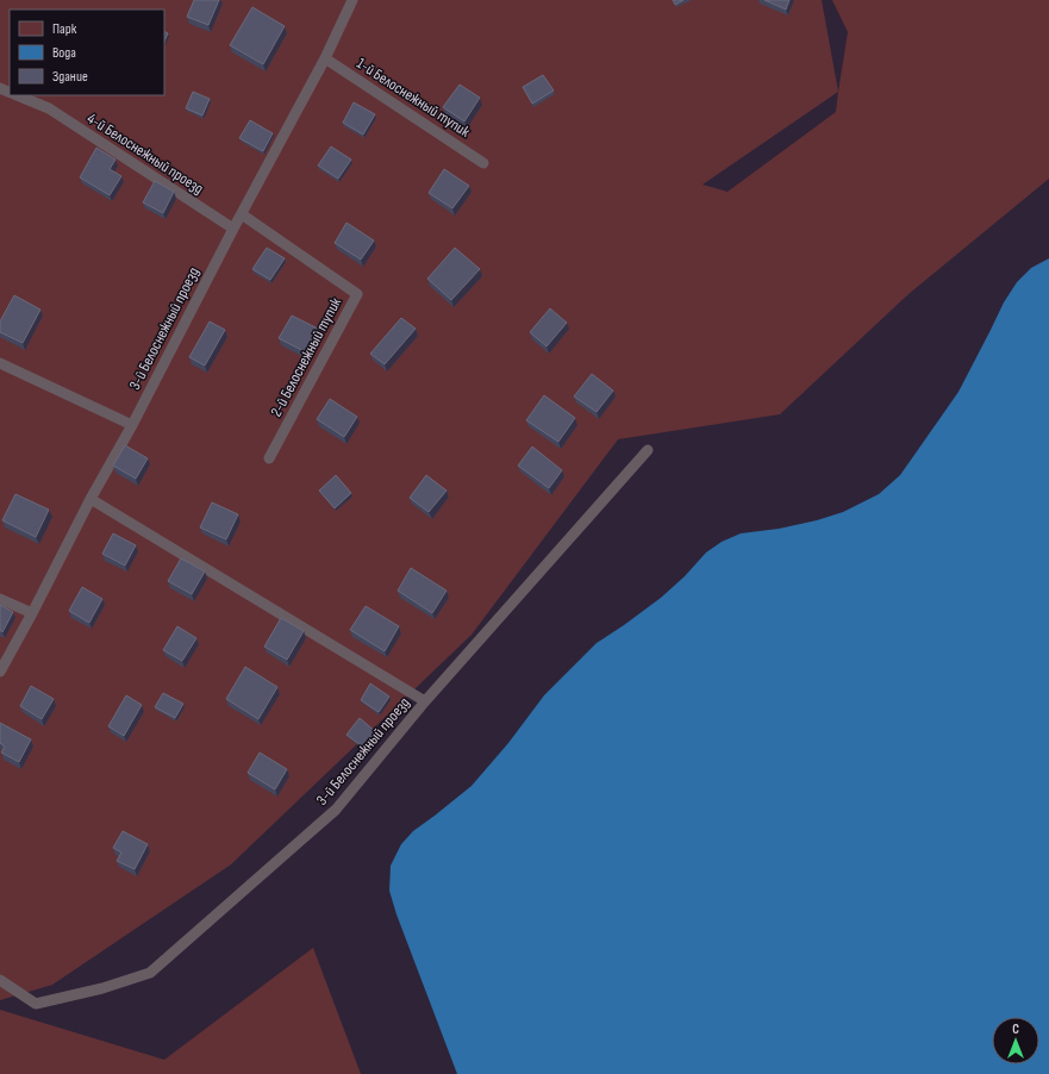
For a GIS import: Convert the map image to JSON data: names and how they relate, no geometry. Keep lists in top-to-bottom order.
{
  "streets": {
    "lane": [
      "1-й Белоснежный тупик",
      "4-й Белоснежный проезд",
      "3-й Белоснежный проезд",
      "2-й Белоснежный тупик"
    ]
  },
  "crossings": [
    ["1-й Белоснежный тупик", "3-й Белоснежный проезд"],
    ["4-й Белоснежный проезд", "3-й Белоснежный проезд"],
    ["3-й Белоснежный проезд", "2-й Белоснежный тупик"]
  ],
  "legend": ["Парк", "Вода", "Здание"],
  "north": "top"
}
